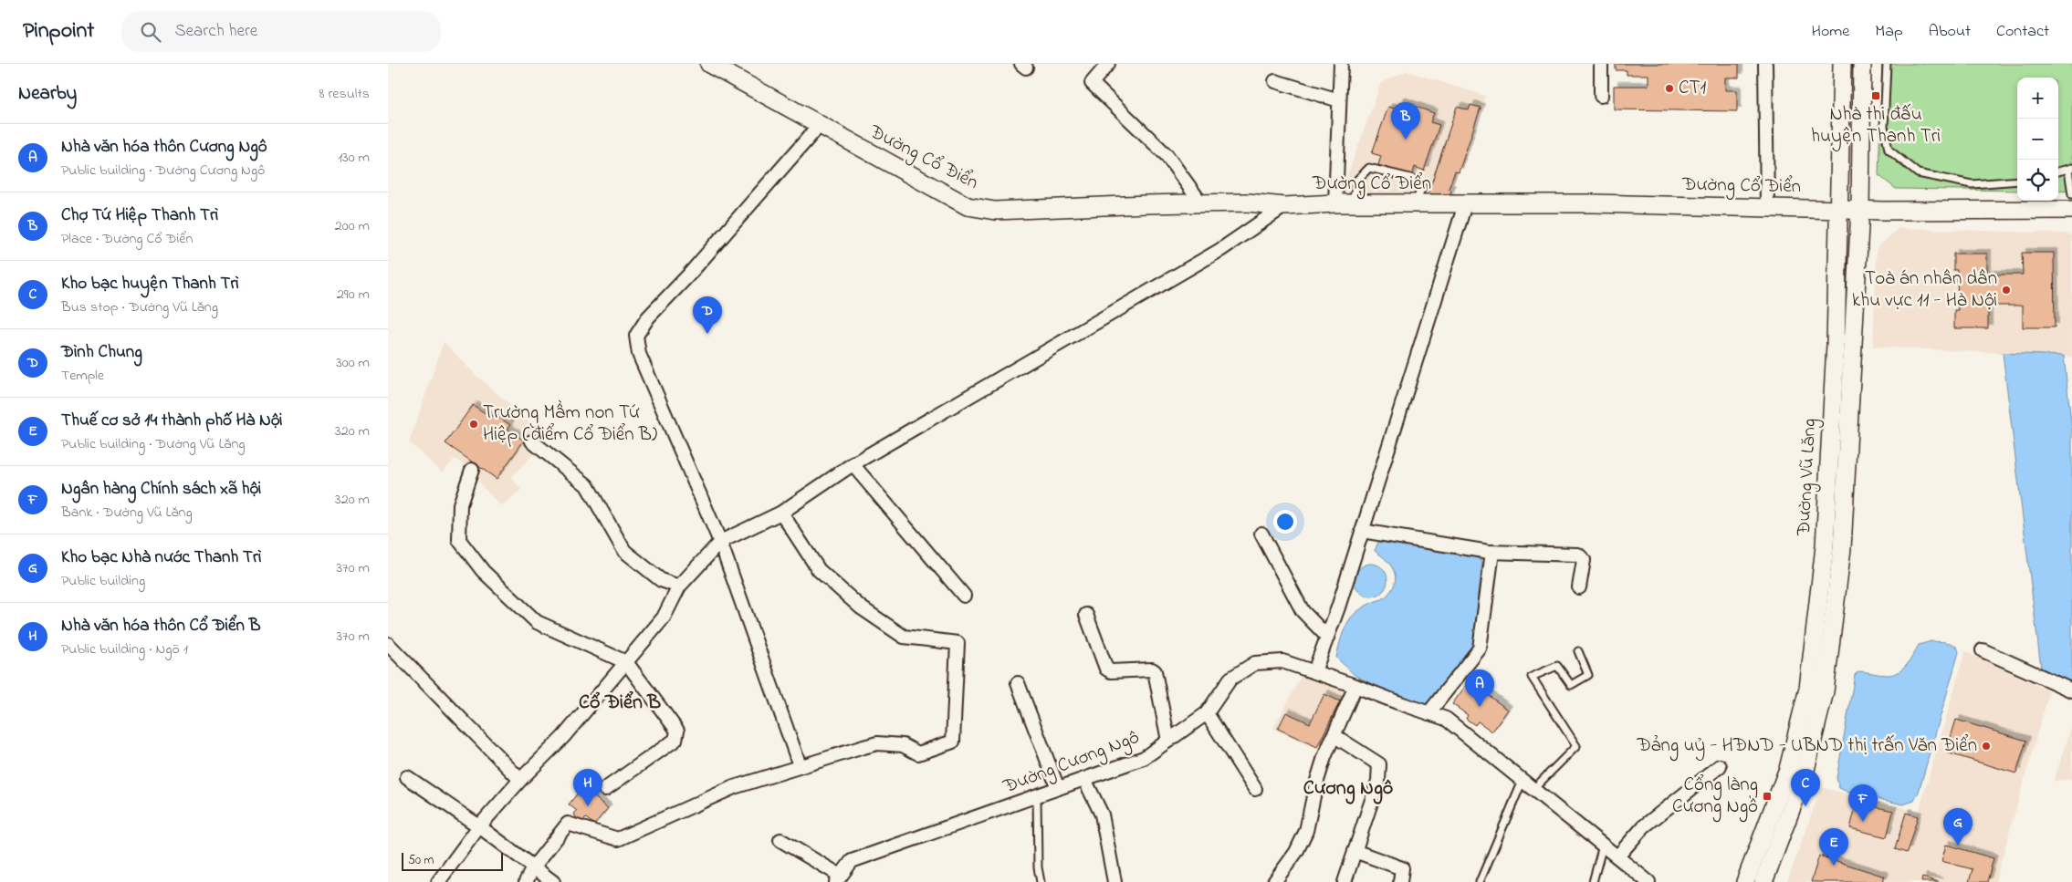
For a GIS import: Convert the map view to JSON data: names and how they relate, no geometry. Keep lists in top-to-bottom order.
{
  "streets": {
    "main road": ["Đường Cổ Điển", "Đường Vũ Lăng"],
    "street": ["Đường Cương Ngô"]
  },
  "crossings": [
    ["Đường Cổ Điển", "Đường Vũ Lăng"]
  ],
  "districts": ["Cổ Điển B", "Cương Ngô"],
  "places": {
    "other": [
      "CT1",
      "Toà án nhân dân khu vực 11 - Hà Nội",
      "Trường Mầm non Tứ Hiệp (điểm Cổ Điển B)",
      "Đảng uỷ - HĐND - UBND thị trấn Văn Điển"
    ],
    "transit": ["Nhà thi đấu huyện Thanh Trì", "Cổng làng Cương Ngô"]
  },
  "scale_bar": "50 m",
  "page": {
    "header": "Pinpoint",
    "search": "Search here",
    "nav": [
      "Home",
      "Map",
      "About",
      "Contact"
    ],
    "heading": ["Nearby", "8 results"],
    "map_buttons": ["+", "−"],
    "pins": [
      "B",
      "D",
      "A",
      "C",
      "H",
      "F",
      "G",
      "E"
    ],
    "list": [
      {
        "mark": "A",
        "name": "Nhà văn hóa thôn Cương Ngô",
        "note": "Public building · Đường Cương Ngô",
        "value": "130 m"
      },
      {
        "mark": "B",
        "name": "Chợ Tứ Hiệp Thanh Trì",
        "note": "Place · Đường Cổ Điển",
        "value": "200 m"
      },
      {
        "mark": "C",
        "name": "Kho bạc huyện Thanh Trì",
        "note": "Bus stop · Đường Vũ Lăng",
        "value": "290 m"
      },
      {
        "mark": "D",
        "name": "Đình Chung",
        "note": "Temple",
        "value": "300 m"
      },
      {
        "mark": "E",
        "name": "Thuế cơ sở 14 thành phố Hà Nội",
        "note": "Public building · Đường Vũ Lăng",
        "value": "320 m"
      },
      {
        "mark": "F",
        "name": "Ngân hàng Chính sách xã hội",
        "note": "Bank · Đường Vũ Lăng",
        "value": "320 m"
      },
      {
        "mark": "G",
        "name": "Kho bạc Nhà nước Thanh Trì",
        "note": "Public building",
        "value": "370 m"
      },
      {
        "mark": "H",
        "name": "Nhà văn hóa thôn Cổ Điển B",
        "note": "Public building · Ngõ 1",
        "value": "370 m"
      }
    ],
    "scale": "50 m"
  }
}
